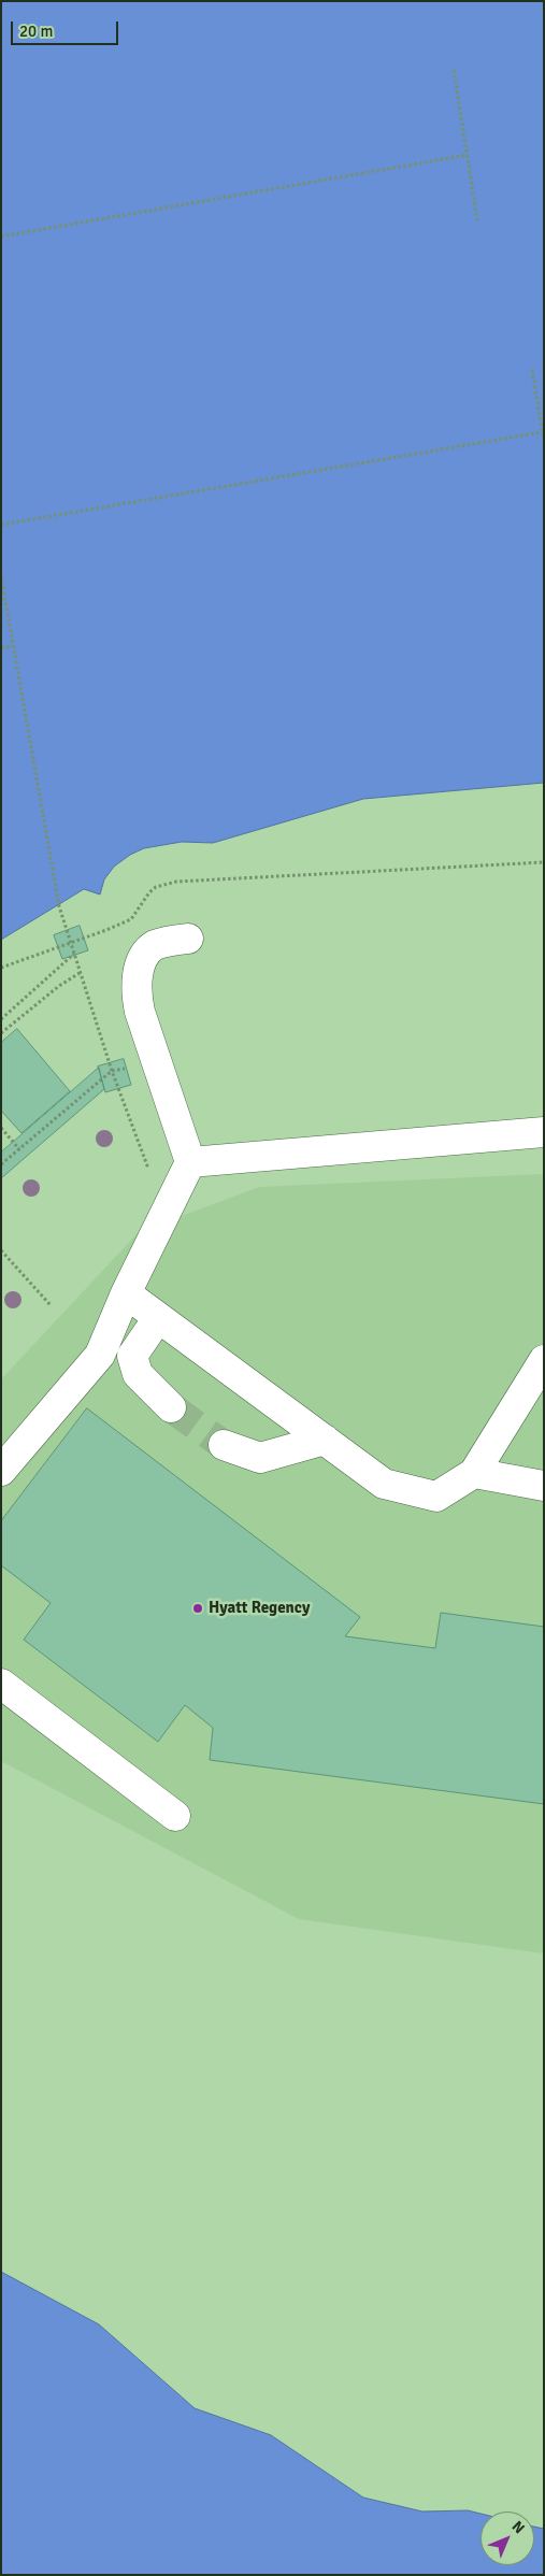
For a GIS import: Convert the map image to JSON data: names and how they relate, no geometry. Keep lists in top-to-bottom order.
{
  "places": ["Hyatt Regency"],
  "scale_bar": "20 m",
  "north": "top right"
}
